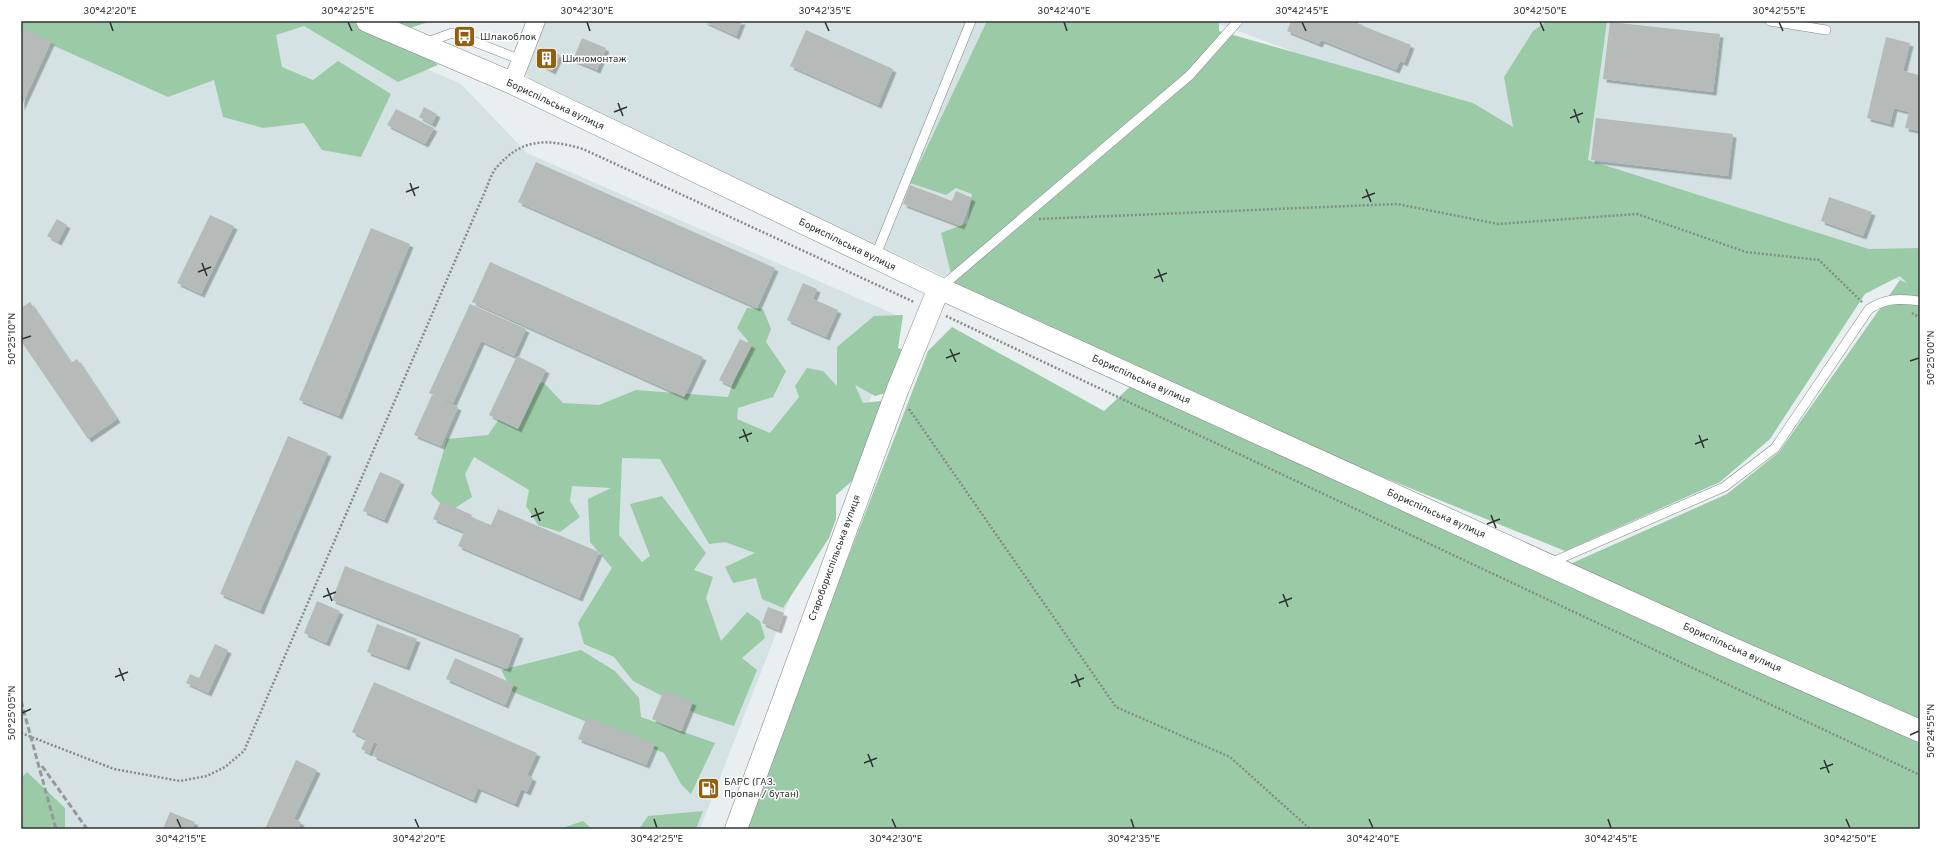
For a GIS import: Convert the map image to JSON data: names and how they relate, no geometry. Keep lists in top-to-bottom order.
{
  "streets": {
    "main road": ["Бориспільська вулиця", "Старобориспільська вулиця"]
  },
  "crossings": [
    ["Бориспільська вулиця", "Старобориспільська вулиця"]
  ],
  "places": {
    "bus stop": ["Шлакоблок"],
    "building": ["Шиномонтаж"],
    "fuel station": ["БАРС (ГАЗ. Пропан / бутан)"]
  },
  "coordinates": [
    "30°42'20\"E",
    "30°42'25\"E",
    "30°42'30\"E",
    "30°42'35\"E",
    "30°42'40\"E",
    "30°42'45\"E",
    "30°42'50\"E",
    "30°42'55\"E",
    "50°25'10\"N",
    "50°25'00\"N",
    "50°25'05\"N",
    "50°24'55\"N",
    "30°42'15\"E"
  ]
}
